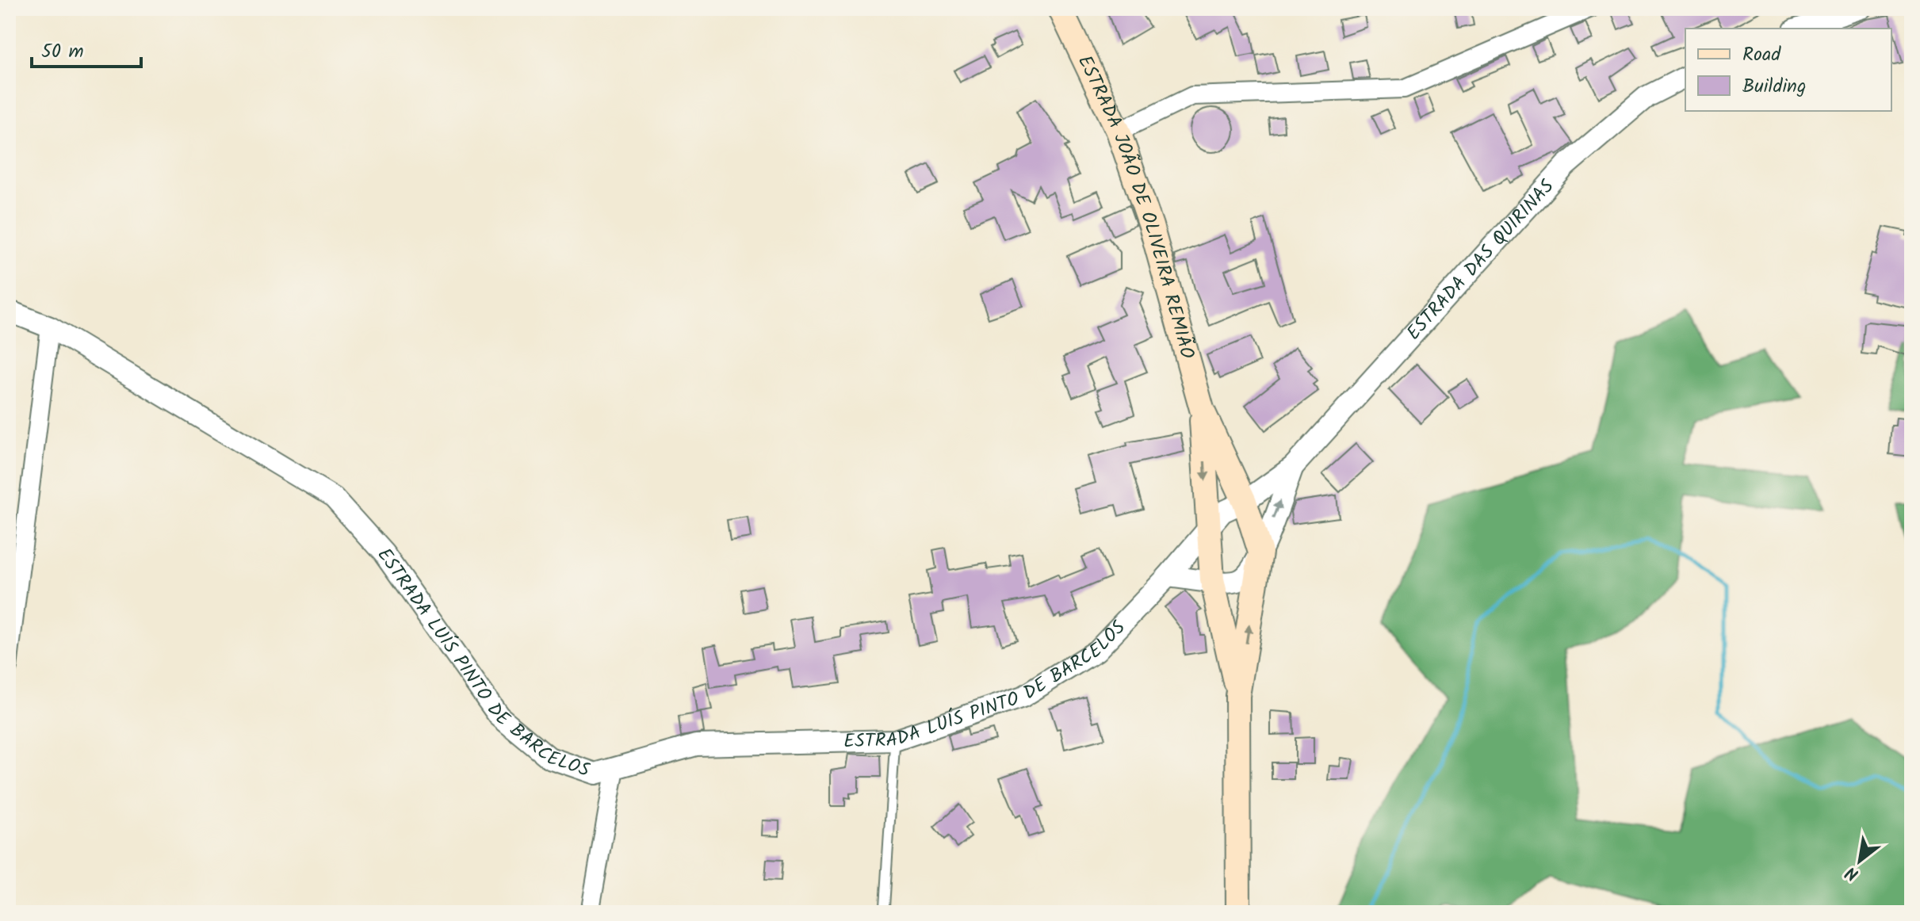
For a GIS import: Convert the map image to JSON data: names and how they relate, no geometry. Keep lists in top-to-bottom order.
{
  "streets": {
    "main road": ["ESTRADA JOÃO DE OLIVEIRA REMIÃO"],
    "street": ["ESTRADA DAS QUIRINAS", "ESTRADA LUÍS PINTO DE BARCELOS"]
  },
  "crossings": [
    ["ESTRADA JOÃO DE OLIVEIRA REMIÃO", "ESTRADA DAS QUIRINAS"],
    ["ESTRADA JOÃO DE OLIVEIRA REMIÃO", "ESTRADA LUÍS PINTO DE BARCELOS"],
    ["ESTRADA DAS QUIRINAS", "ESTRADA LUÍS PINTO DE BARCELOS"]
  ],
  "legend": ["Road", "Building"],
  "scale_bar": "50 m",
  "north": "bottom left"
}
